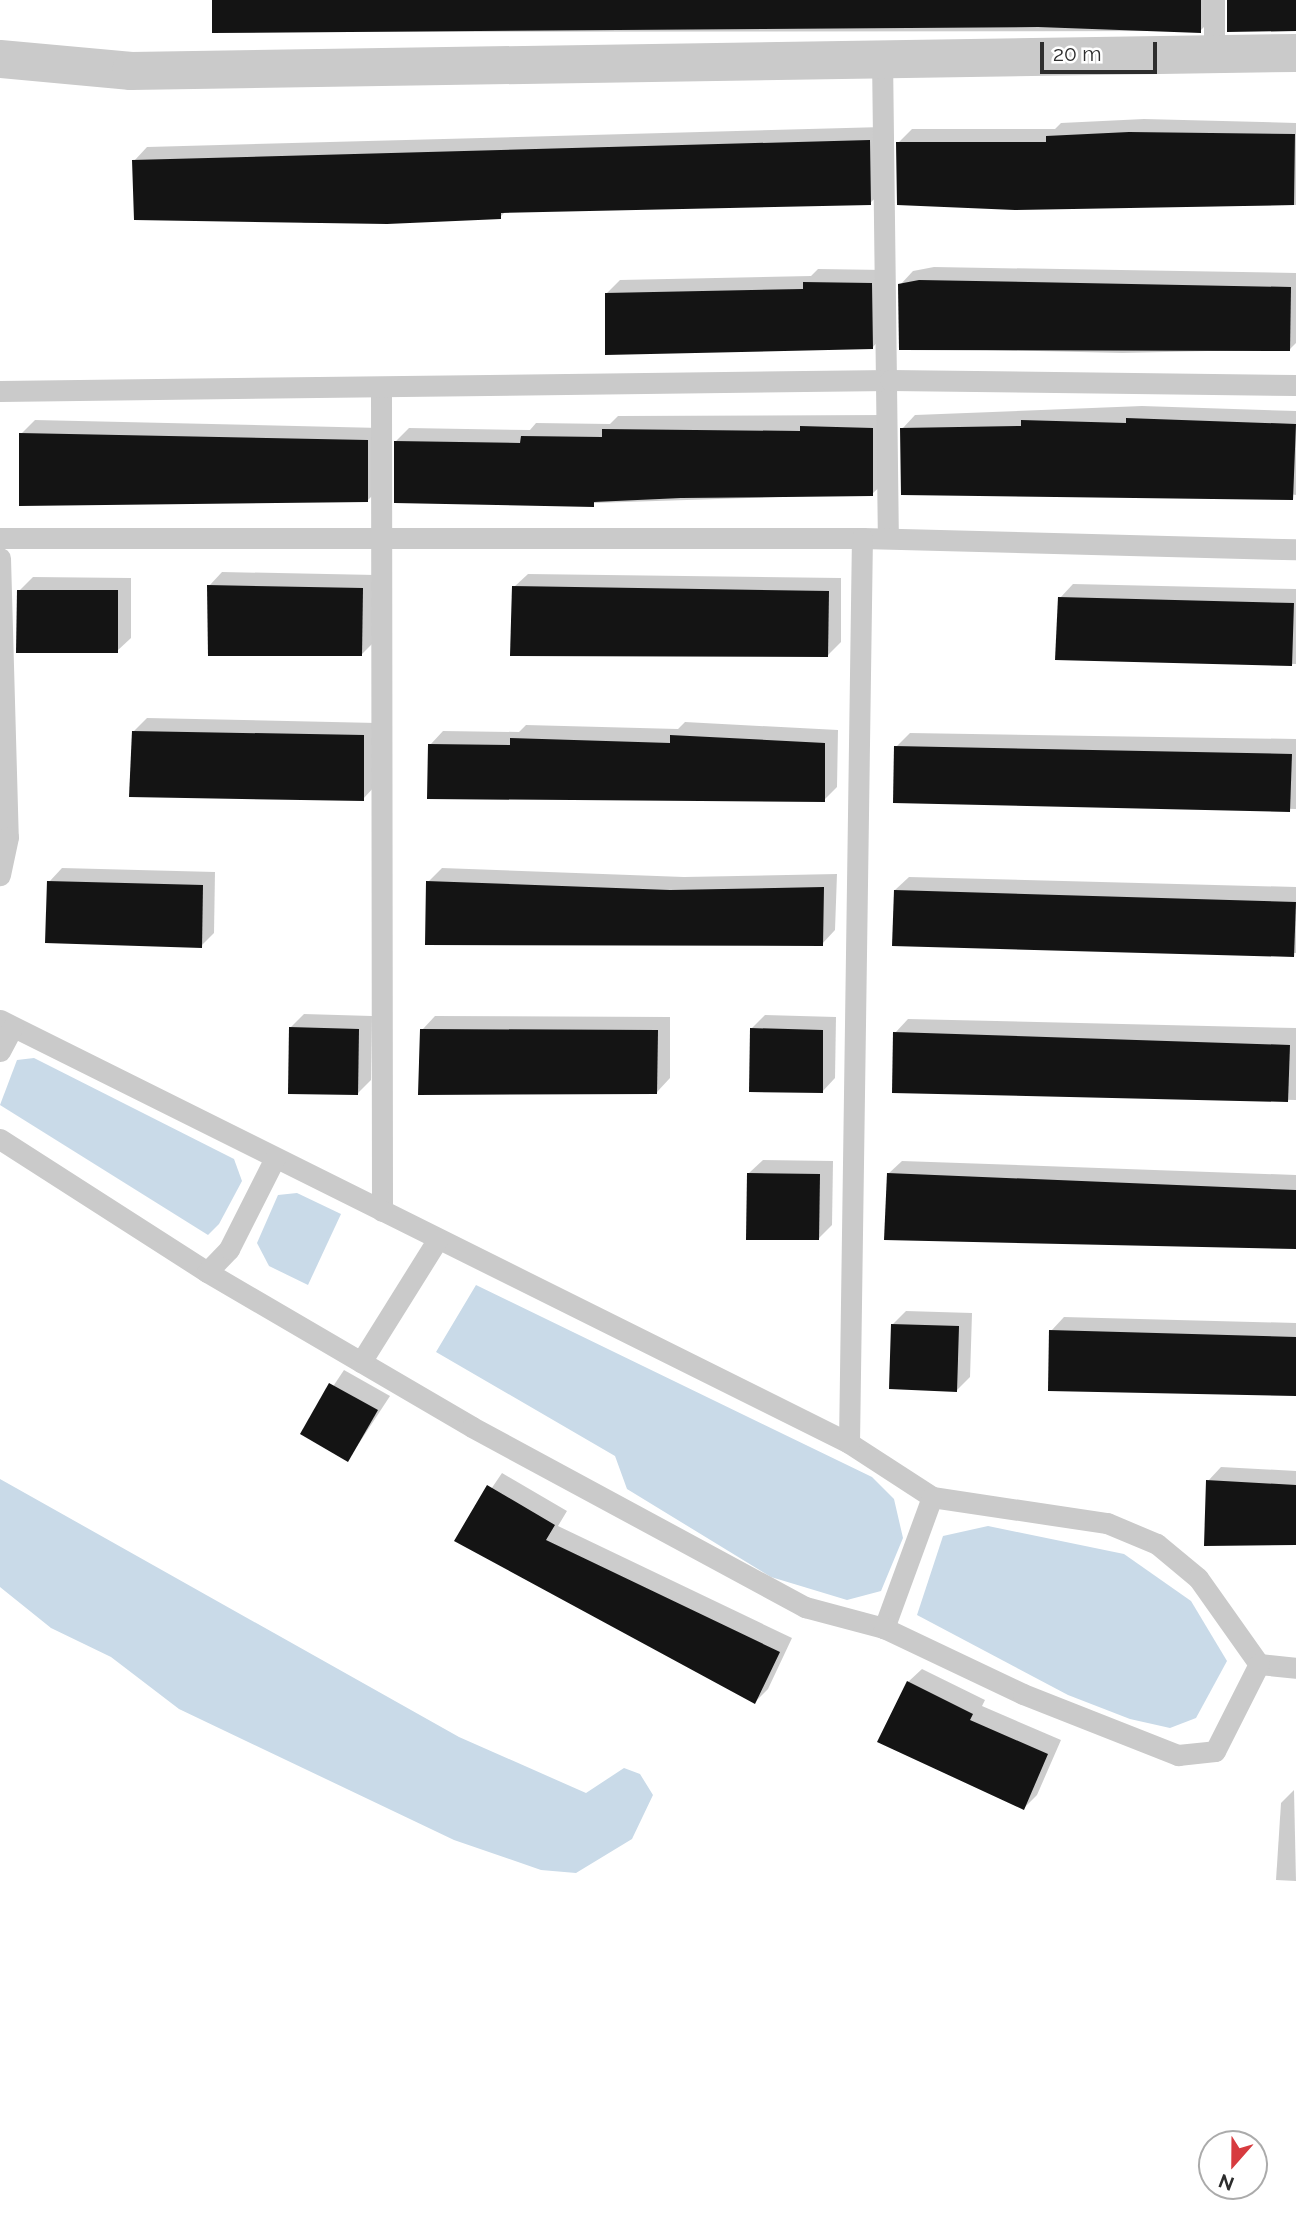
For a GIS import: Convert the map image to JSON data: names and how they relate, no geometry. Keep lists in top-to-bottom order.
{
  "scale_bar": "20 m",
  "north": "bottom"
}
